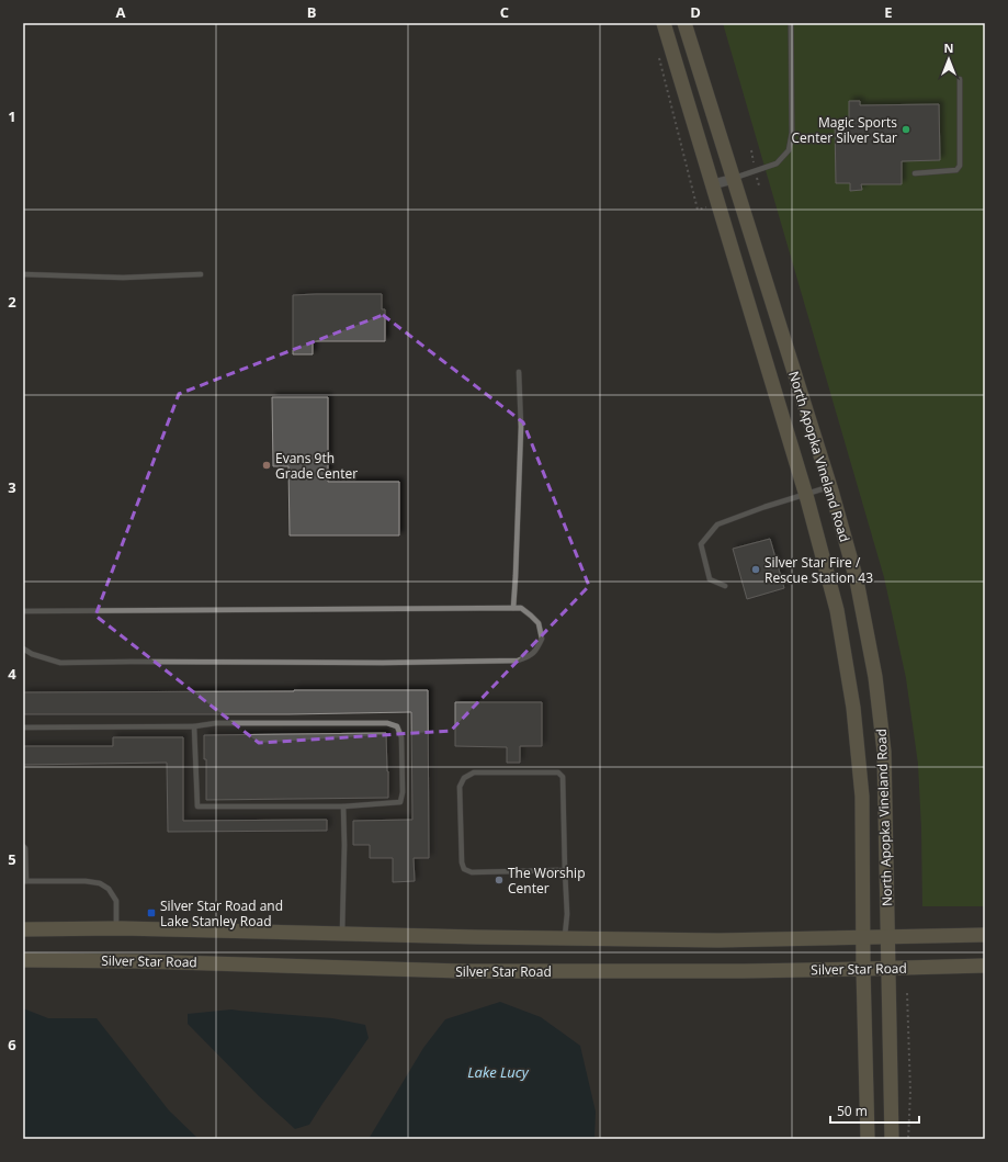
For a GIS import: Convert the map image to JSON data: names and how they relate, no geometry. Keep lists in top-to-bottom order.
{
  "streets": {
    "main road": ["North Apopka Vineland Road", "Silver Star Road"]
  },
  "crossings": [
    ["North Apopka Vineland Road", "Silver Star Road"]
  ],
  "water": ["Lake Lucy"],
  "places": {
    "other": [
      "Magic Sports Center Silver Star",
      "Evans 9th Grade Center",
      "Silver Star Fire / Rescue Station 43",
      "The Worship Center"
    ],
    "transit": ["Silver Star Road and Lake Stanley Road"]
  },
  "scale_bar": "50 m",
  "north": "top",
  "grid": {
    "columns": [
      "A",
      "B",
      "C",
      "D",
      "E"
    ],
    "rows": [
      "1",
      "2",
      "3",
      "4",
      "5",
      "6"
    ]
  }
}
